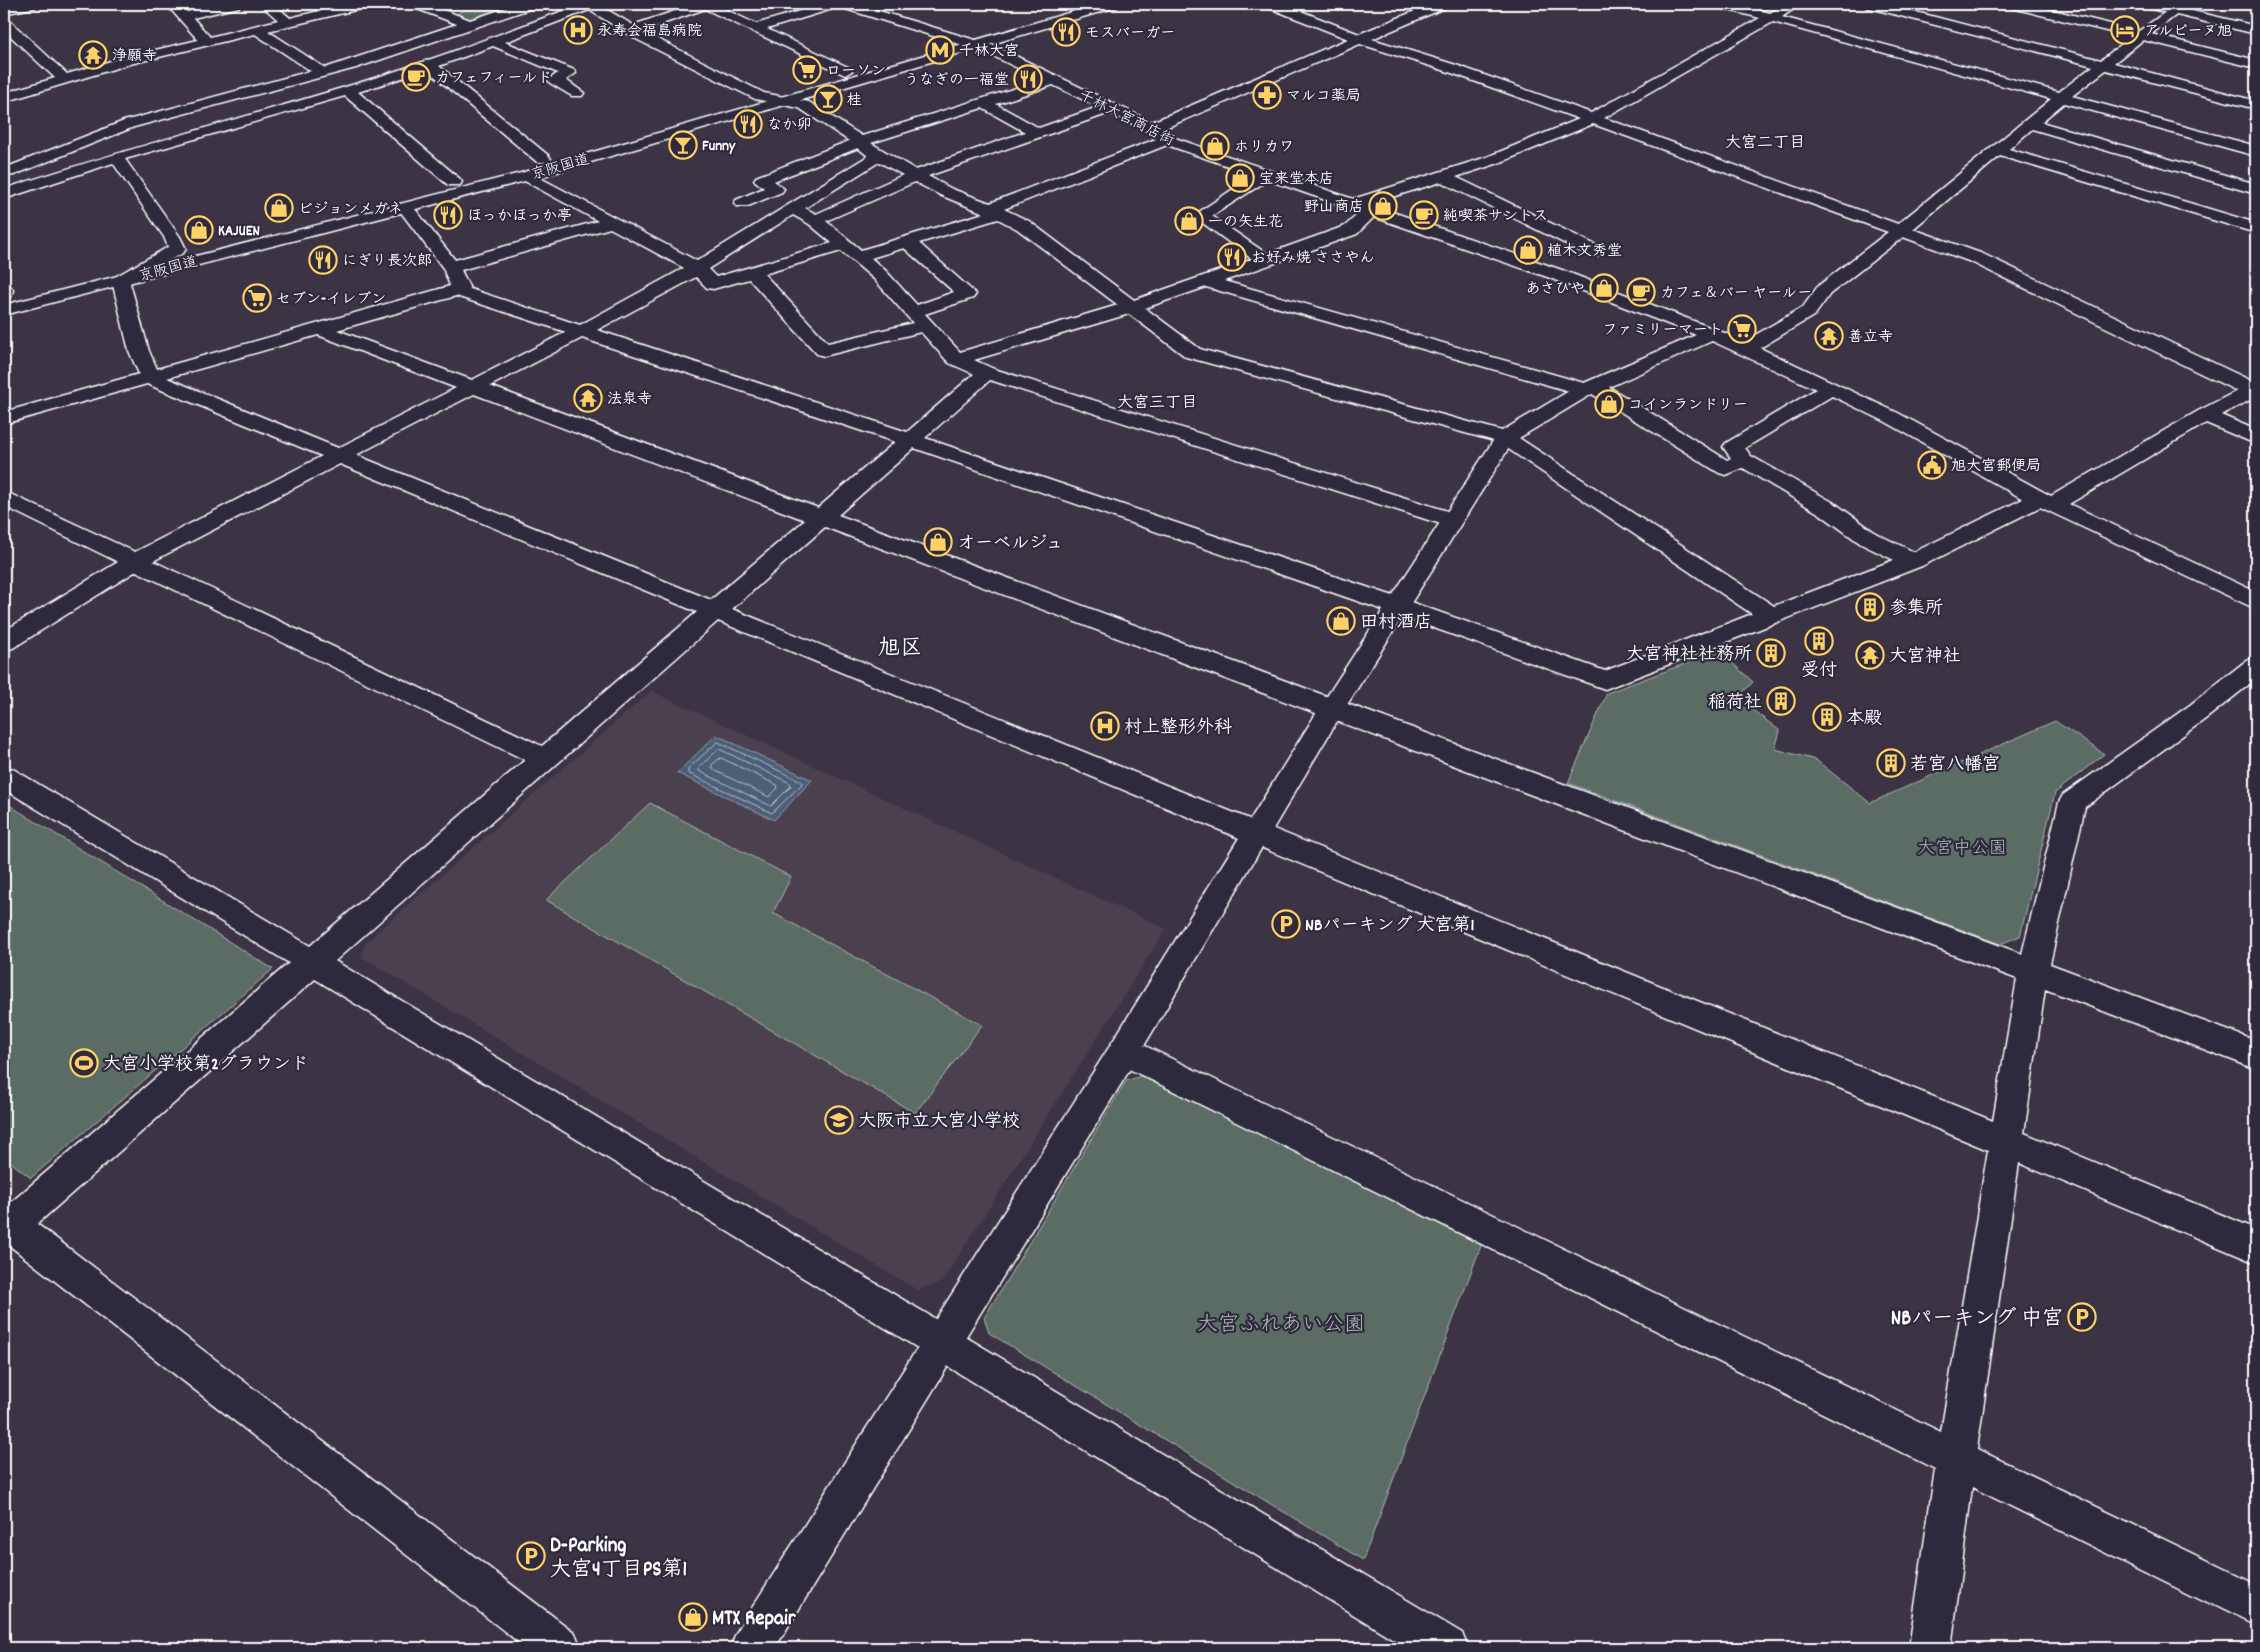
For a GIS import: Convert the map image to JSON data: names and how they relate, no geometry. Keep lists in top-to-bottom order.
{
  "streets": {
    "main road": ["千林大宮商店街", "京阪国道"]
  },
  "crossings": [
    ["千林大宮商店街", "京阪国道"]
  ],
  "districts": ["大宮二丁目", "大宮三丁目", "旭区"],
  "parks": ["大宮中公園", "大宮ふれあい公園"],
  "places": {
    "hospital": ["永寿会福島病院", "村上整形外科"],
    "hotel": ["アルピーヌ旭"],
    "restaurant": [
      "モスバーガー",
      "うなぎの一福堂",
      "なか卯",
      "ほっかほっか亭",
      "お好み焼 ささやん",
      "にぎり長次郎"
    ],
    "metro station": ["千林大宮"],
    "temple": [
      "浄願寺",
      "善立寺",
      "法泉寺",
      "大宮神社"
    ],
    "supermarket": ["ローソン", "セブン-イレブン", "ファミリーマート"],
    "cafe": ["カフェフィールド", "純喫茶サントス", "カフェ＆バー ヤールー"],
    "pharmacy": ["マルコ薬局"],
    "bar": ["桂", "Funny"],
    "shop": [
      "ホリカワ",
      "宝来堂本店",
      "野山商店",
      "ビジョンメガネ",
      "一の矢生花",
      "KAJUEN",
      "植木文秀堂",
      "あさひや",
      "コインランドリー",
      "オーベルジュ",
      "田村酒店",
      "MTX Repair"
    ],
    "public building": ["旭大宮郵便局"],
    "building": [
      "参集所",
      "受付",
      "大宮神社社務所",
      "稲荷社",
      "本殿",
      "若宮八幡宮"
    ],
    "parking": ["NBパーキング 大宮第1", "NBパーキング 中宮", "D-Parking 大宮4丁目PS第1"],
    "sports": ["大宮小学校第2グラウンド"],
    "school or university": ["大阪市立大宮小学校"]
  }
}
